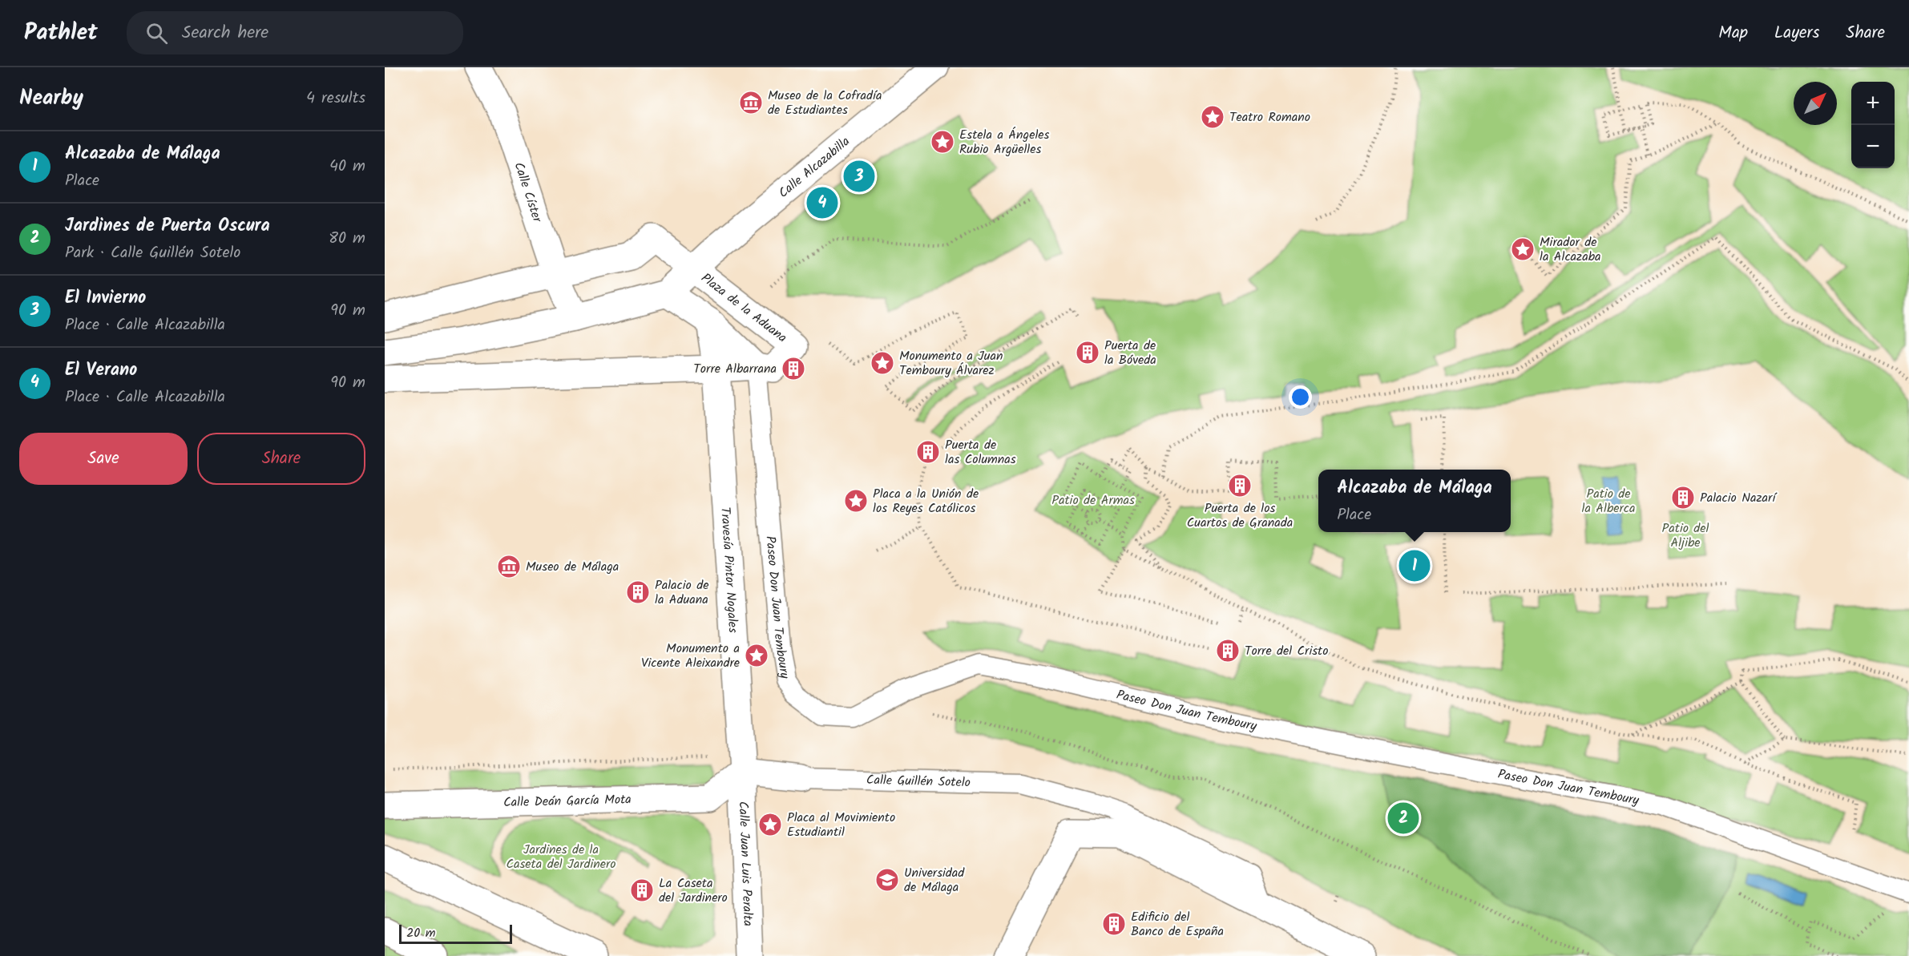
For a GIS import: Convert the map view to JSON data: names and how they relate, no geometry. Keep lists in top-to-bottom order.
{
  "streets": {
    "street": [
      "Calle Alcazabilla",
      "Calle Císter",
      "Plaza de la Aduana",
      "Travesía Pintor Nogales",
      "Calle Guillén Sotelo",
      "Calle Deán García Mota",
      "Calle Juan Luis Peralta"
    ],
    "lane": ["Paseo Don Juan Temboury"]
  },
  "crossings": [
    ["Calle Alcazabilla", "Plaza de la Aduana"],
    ["Calle Císter", "Plaza de la Aduana"],
    ["Plaza de la Aduana", "Travesía Pintor Nogales"],
    ["Plaza de la Aduana", "Paseo Don Juan Temboury"],
    ["Travesía Pintor Nogales", "Calle Guillén Sotelo"],
    ["Travesía Pintor Nogales", "Calle Deán García Mota"],
    ["Travesía Pintor Nogales", "Calle Juan Luis Peralta"],
    ["Calle Guillén Sotelo", "Calle Deán García Mota"],
    ["Calle Guillén Sotelo", "Calle Juan Luis Peralta"],
    ["Calle Deán García Mota", "Calle Juan Luis Peralta"]
  ],
  "parks": [
    "Patio de la Alberca",
    "Patio de Armas",
    "Patio del Aljibe",
    "Jardines de la Caseta del Jardinero"
  ],
  "places": {
    "museum": ["Museo de la Cofradía de Estudiantes", "Museo de Málaga"],
    "place": [
      "Teatro Romano",
      "Estela a Ángeles Rubio Argüelles",
      "Mirador de la Alcazaba",
      "Monumento a Juan Temboury Álvarez",
      "Placa a la Unión de los Reyes Católicos",
      "Monumento a Vicente Aleixandre",
      "Placa al Movimiento Estudiantil"
    ],
    "building": [
      "Puerta de la Bóveda",
      "Torre Albarrana",
      "Puerta de las Columnas",
      "Puerta de los Cuartos de Granada",
      "Palacio Nazarí",
      "Palacio de la Aduana",
      "Torre del Cristo",
      "La Caseta del Jardinero",
      "Edificio del Banco de España"
    ],
    "school or university": ["Universidad de Málaga"]
  },
  "scale_bar": "20 m",
  "north": "top right",
  "page": {
    "header": "Pathlet",
    "search": "Search here",
    "nav": ["Map", "Layers", "Share"],
    "heading": ["Nearby", "4 results"],
    "map_buttons": ["+", "−"],
    "list": [
      {
        "mark": "1",
        "name": "Alcazaba de Málaga",
        "note": "Place",
        "value": "40 m"
      },
      {
        "mark": "2",
        "name": "Jardines de Puerta Oscura",
        "note": "Park · Calle Guillén Sotelo",
        "value": "80 m"
      },
      {
        "mark": "3",
        "name": "El Invierno",
        "note": "Place · Calle Alcazabilla",
        "value": "90 m"
      },
      {
        "mark": "4",
        "name": "El Verano",
        "note": "Place · Calle Alcazabilla",
        "value": "90 m"
      }
    ],
    "pins": [
      "3",
      "4",
      "1",
      "2"
    ],
    "buttons": ["Save", "Share"],
    "popup": ["Alcazaba de Málaga", "Place"],
    "scale": "20 m"
  }
}
